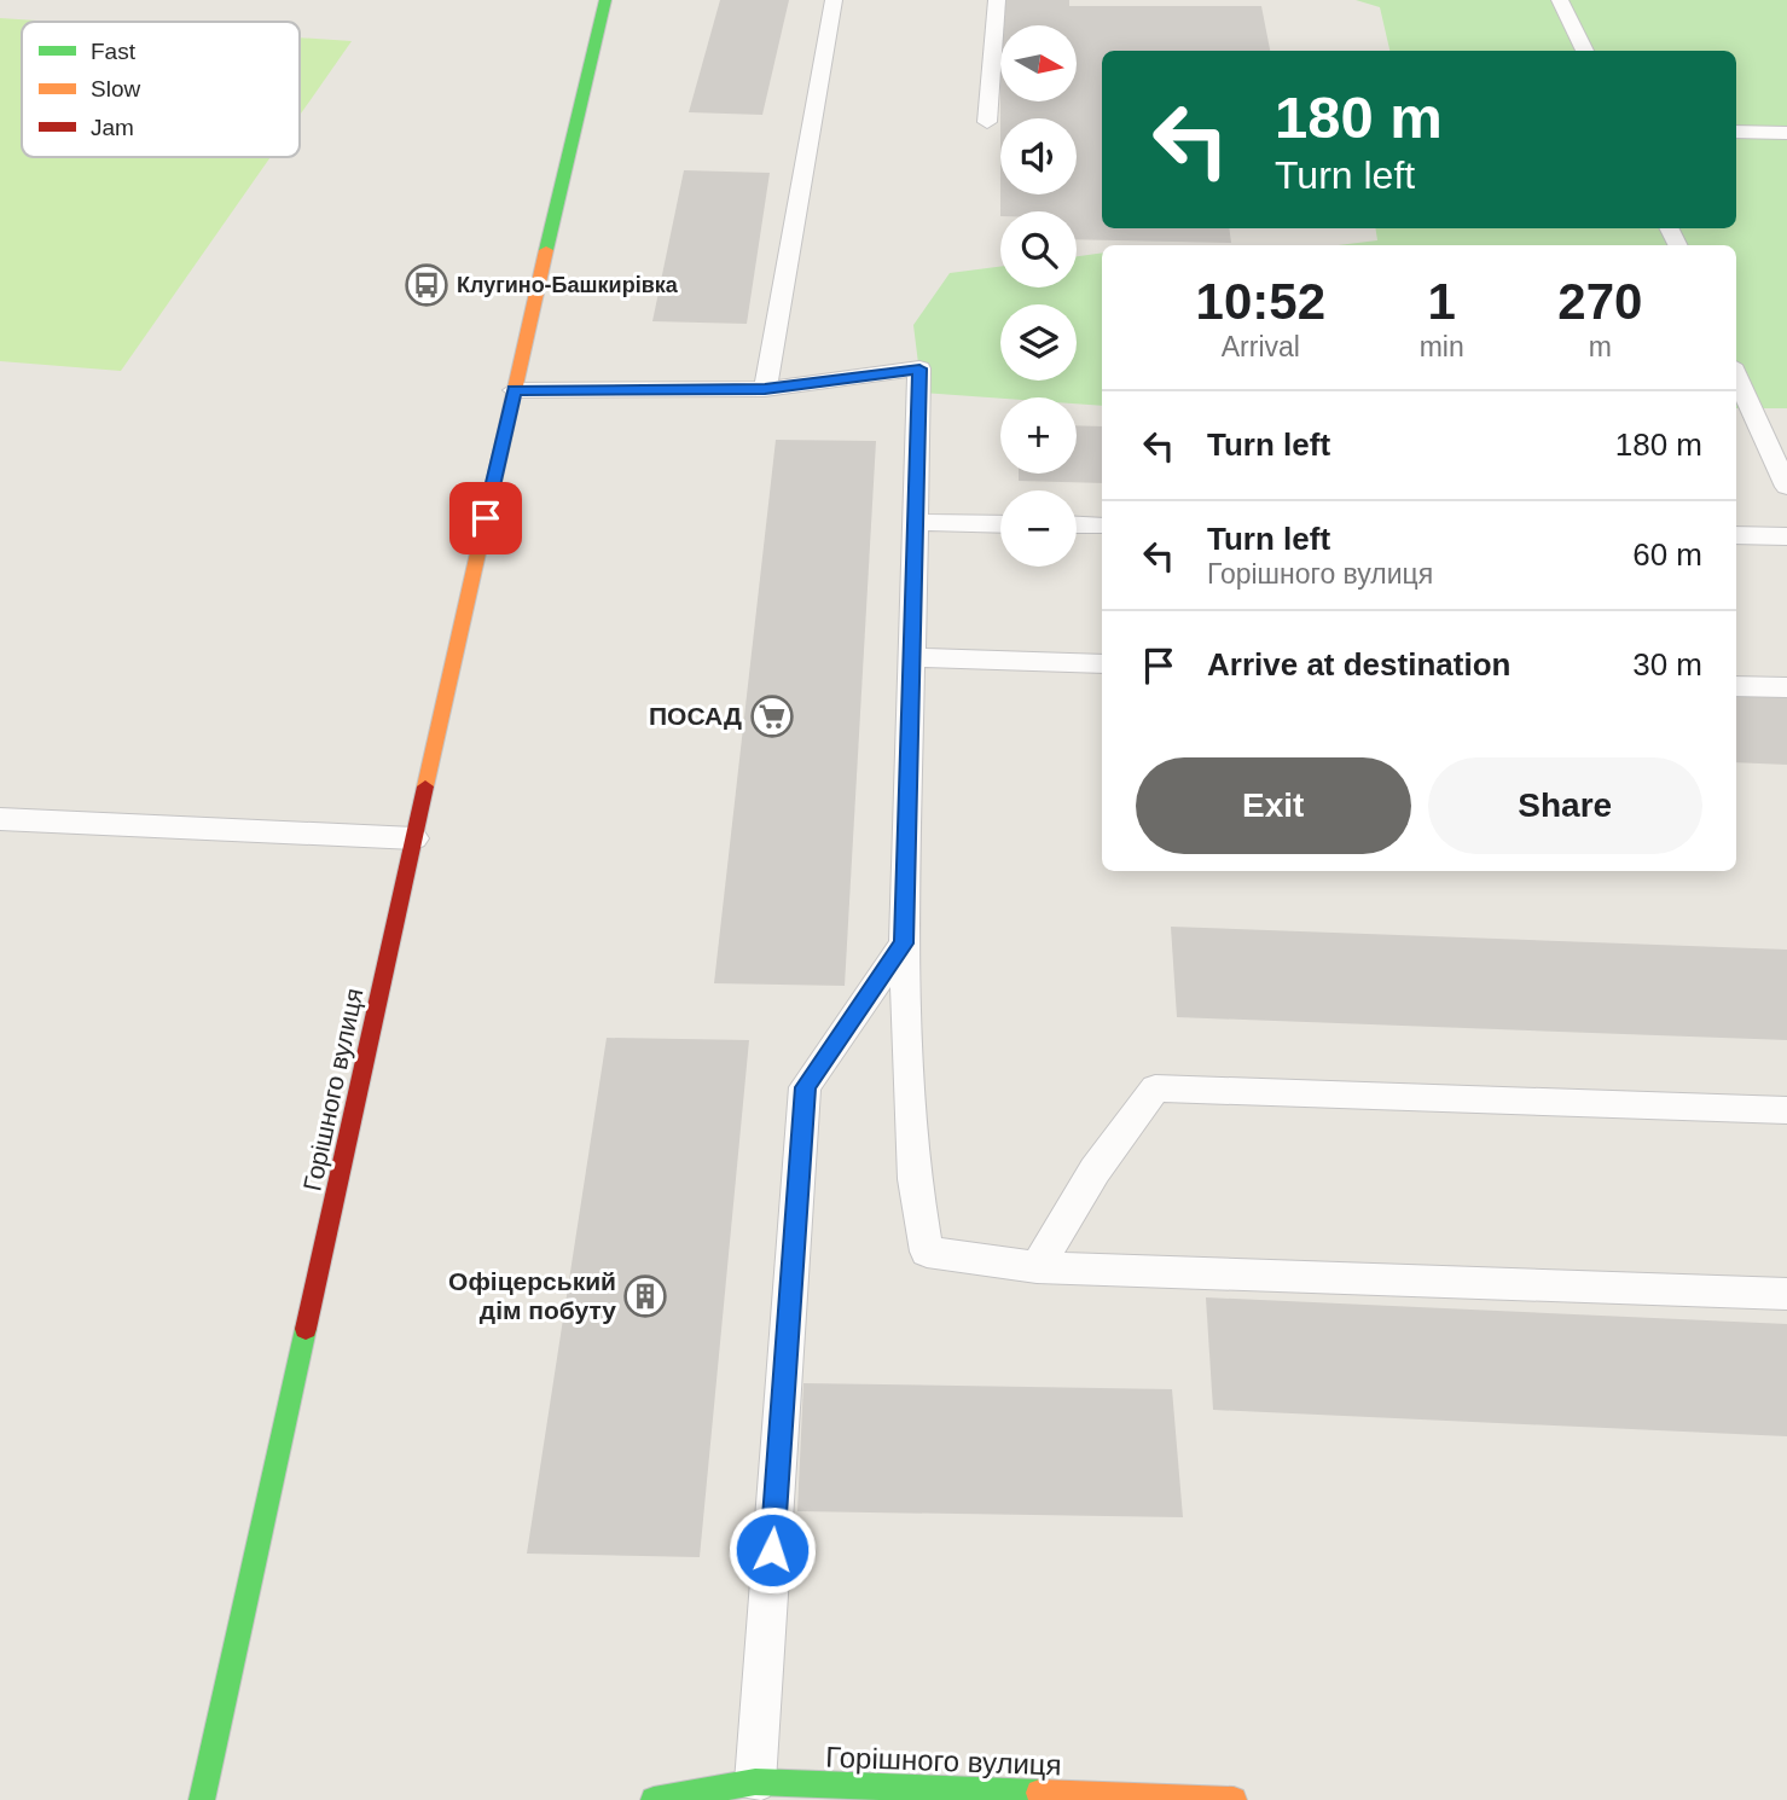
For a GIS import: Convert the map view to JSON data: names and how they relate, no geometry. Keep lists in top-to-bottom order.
{
  "streets": {
    "street": ["Горішного вулиця"]
  },
  "places": {
    "bus stop": ["Клугино-Башкирівка"],
    "supermarket": ["ПОСАД"],
    "building": ["Офіцерський дім побуту"]
  },
  "legend": ["Fast", "Slow", "Jam"],
  "north": "right",
  "page": {
    "map_buttons": ["+", "−"],
    "turn": ["180 m", "Turn left"],
    "eta": [
      "10:52",
      "Arrival",
      "1",
      "min",
      "270",
      "m"
    ],
    "list": [
      {
        "name": "Turn left",
        "value": "180 m"
      },
      {
        "name": "Turn left",
        "note": "Горішного вулиця",
        "value": "60 m"
      },
      {
        "name": "Arrive at destination",
        "value": "30 m"
      }
    ],
    "buttons": ["Exit", "Share"]
  }
}
